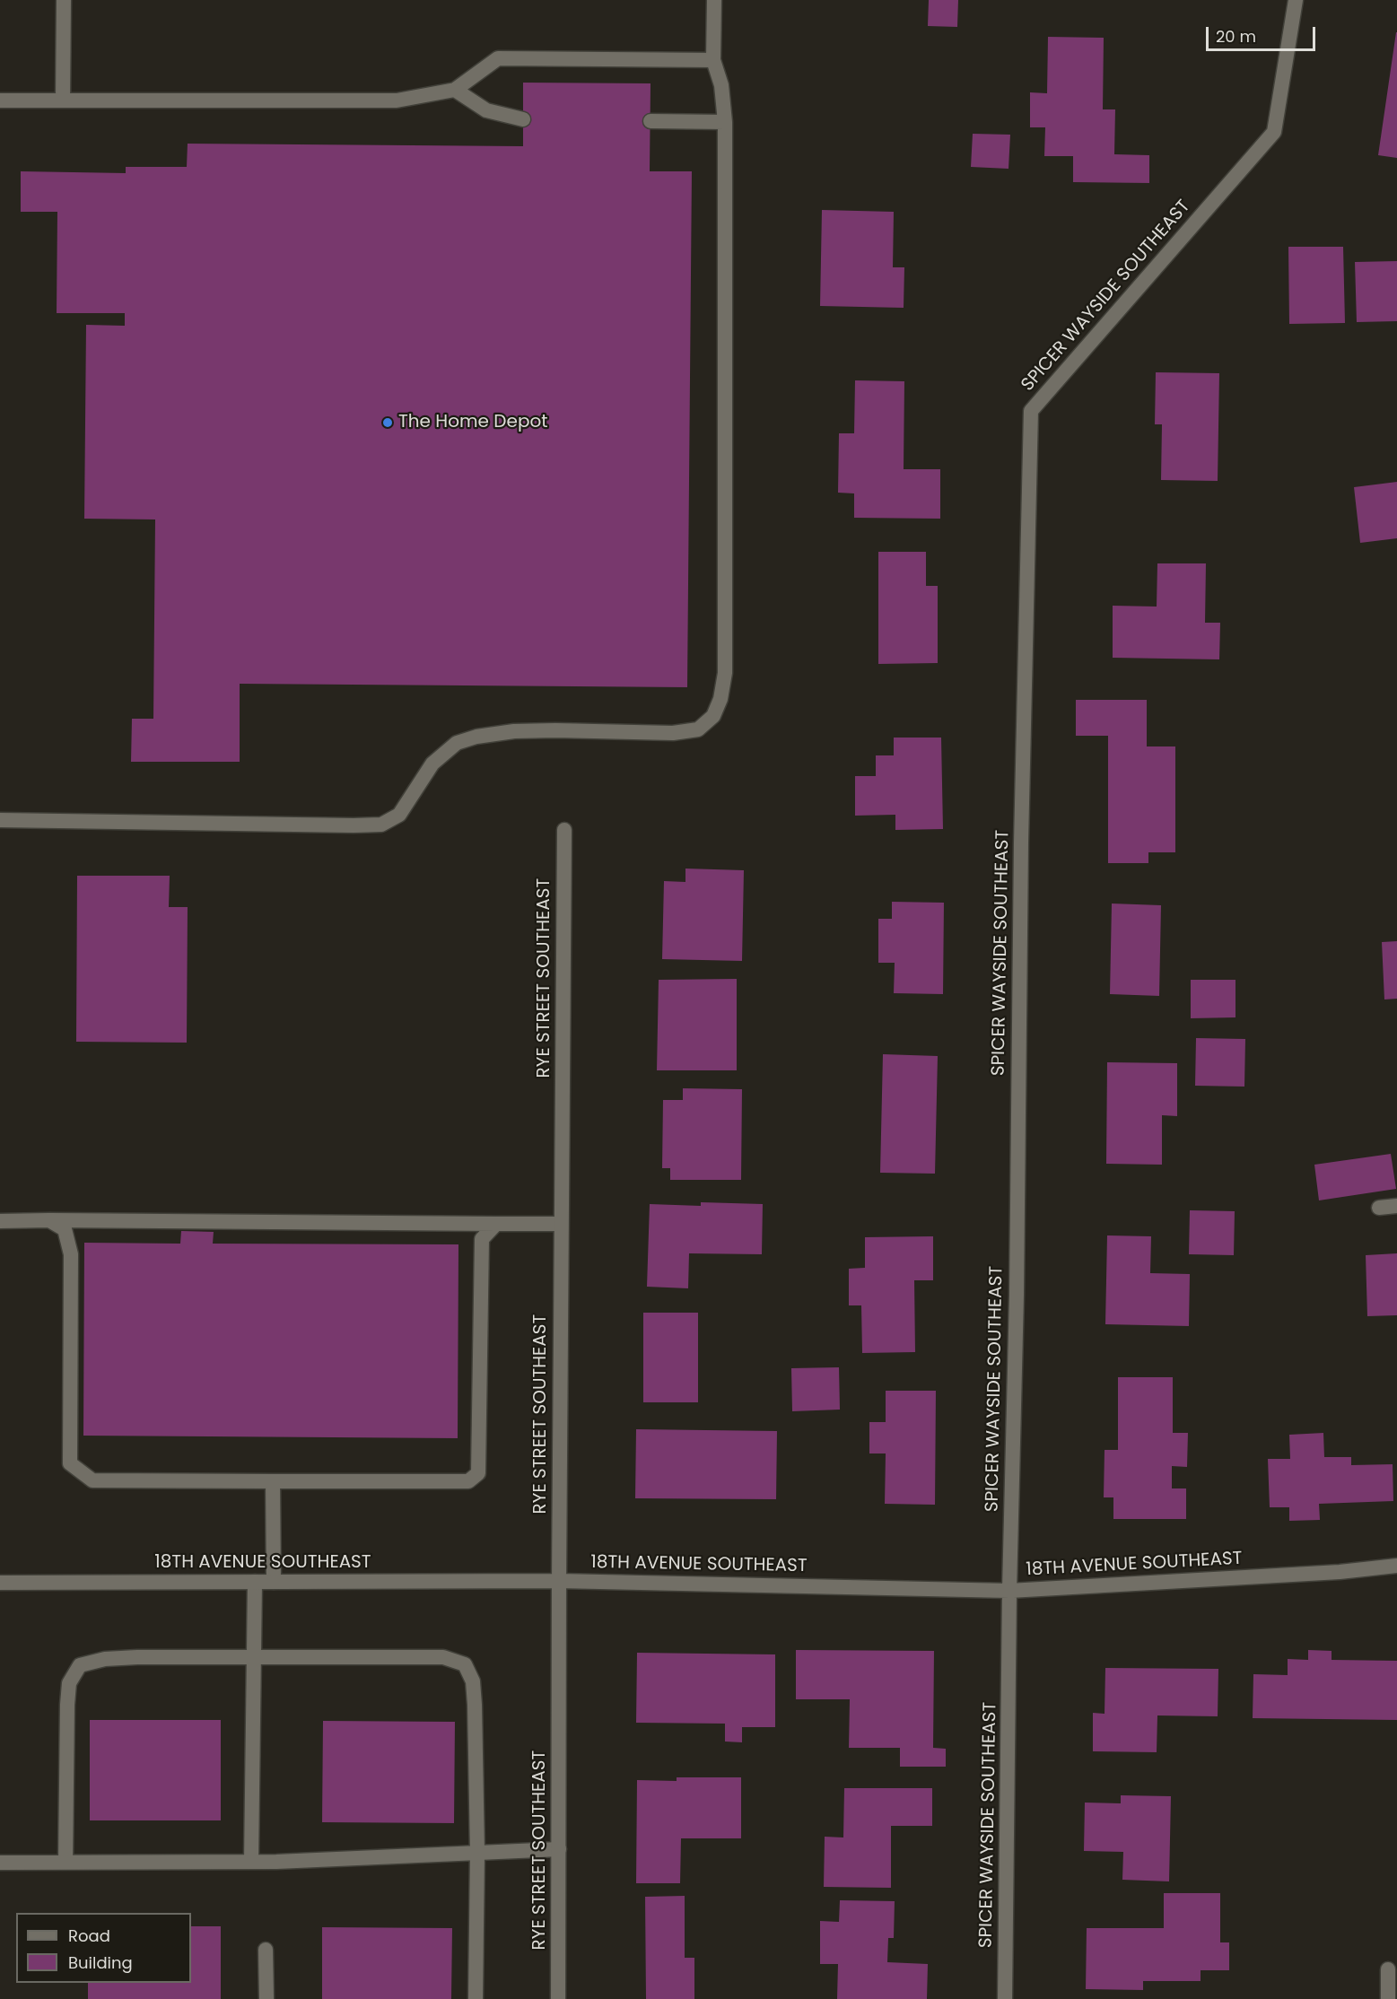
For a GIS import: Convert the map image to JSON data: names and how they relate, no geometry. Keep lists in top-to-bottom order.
{
  "streets": {
    "street": ["SPICER WAYSIDE SOUTHEAST", "RYE STREET SOUTHEAST", "18TH AVENUE SOUTHEAST"]
  },
  "crossings": [
    ["SPICER WAYSIDE SOUTHEAST", "18TH AVENUE SOUTHEAST"],
    ["RYE STREET SOUTHEAST", "18TH AVENUE SOUTHEAST"]
  ],
  "places": ["The Home Depot"],
  "legend": ["Road", "Building"],
  "scale_bar": "20 m"
}
